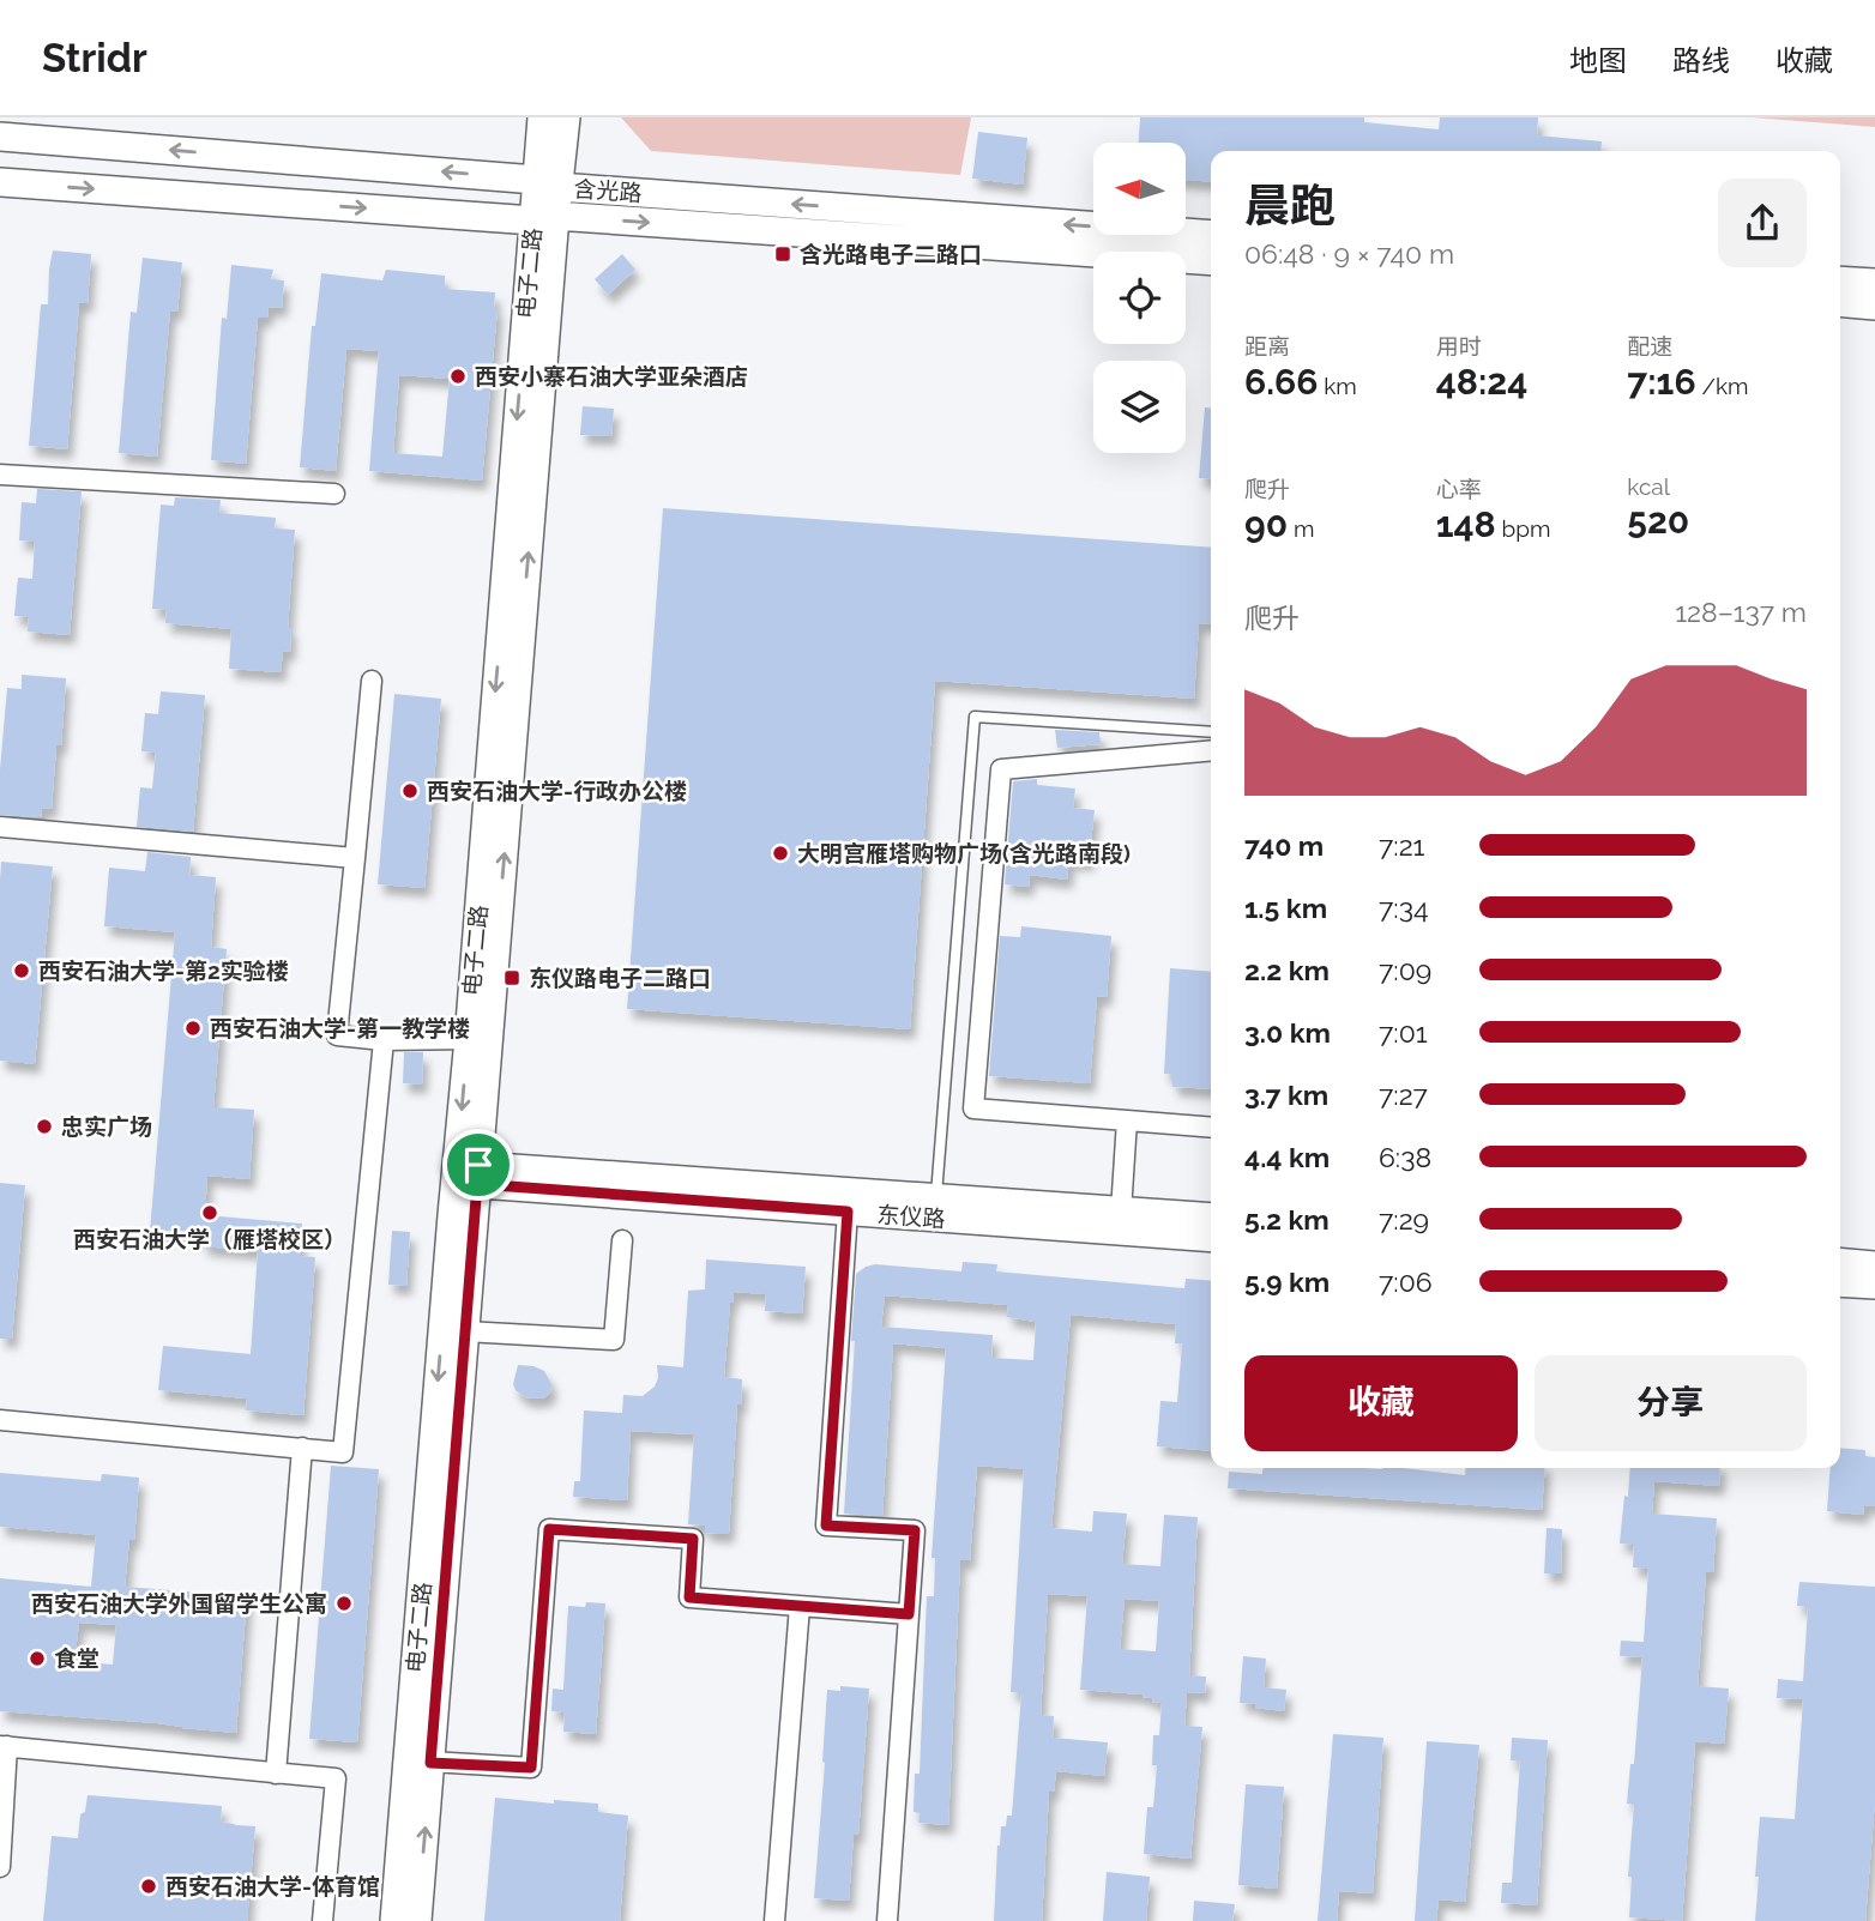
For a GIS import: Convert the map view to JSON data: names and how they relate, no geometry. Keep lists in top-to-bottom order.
{
  "streets": {
    "main road": ["含光路", "电子二路", "东仪路"]
  },
  "crossings": [
    ["含光路", "电子二路"],
    ["电子二路", "东仪路"]
  ],
  "places": {
    "transit": ["含光路电子二路口", "东仪路电子二路口"],
    "other": [
      "西安小寨石油大学亚朵酒店",
      "西安石油大学-行政办公楼",
      "大明宫雁塔购物广场(含光路南段)",
      "西安石油大学-第2实验楼",
      "西安石油大学-第一教学楼",
      "忠实广场",
      "西安石油大学（雁塔校区）",
      "西安石油大学外国留学生公寓",
      "食堂",
      "西安石油大学-体育馆"
    ]
  },
  "north": "left",
  "page": {
    "header": "Stridr",
    "nav": ["地图", "路线", "收藏"],
    "heading": ["晨跑", "06:48 · 9 × 740 m"],
    "stats": [
      ["距离", "6.66 km"],
      ["用时", "48:24"],
      ["配速", "7:16 /km"],
      ["爬升", "90 m"],
      ["心率", "148 bpm"],
      ["kcal", "520"]
    ],
    "chart": ["爬升", "128–137 m"],
    "list": [
      {
        "name": "740 m",
        "note": "7:21"
      },
      {
        "name": "1.5 km",
        "note": "7:34"
      },
      {
        "name": "2.2 km",
        "note": "7:09"
      },
      {
        "name": "3.0 km",
        "note": "7:01"
      },
      {
        "name": "3.7 km",
        "note": "7:27"
      },
      {
        "name": "4.4 km",
        "note": "6:38"
      },
      {
        "name": "5.2 km",
        "note": "7:29"
      },
      {
        "name": "5.9 km",
        "note": "7:06"
      }
    ],
    "buttons": ["收藏", "分享"]
  }
}
